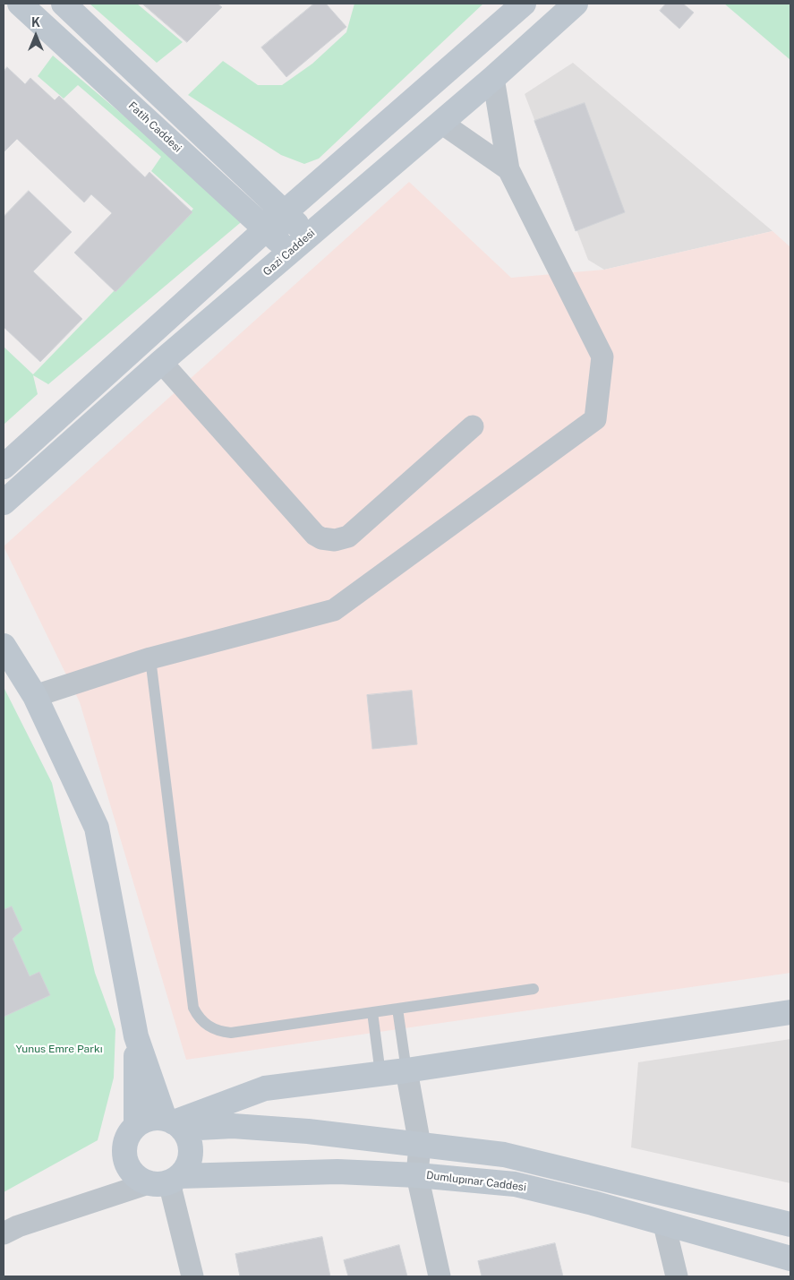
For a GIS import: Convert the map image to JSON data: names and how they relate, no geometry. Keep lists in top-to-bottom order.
{
  "streets": {
    "main road": ["Fatih Caddesi", "Gazi Caddesi", "Dumlupınar Caddesi"]
  },
  "crossings": [
    ["Fatih Caddesi", "Gazi Caddesi"]
  ],
  "parks": ["Yunus Emre Parkı"],
  "north": "top"
}
